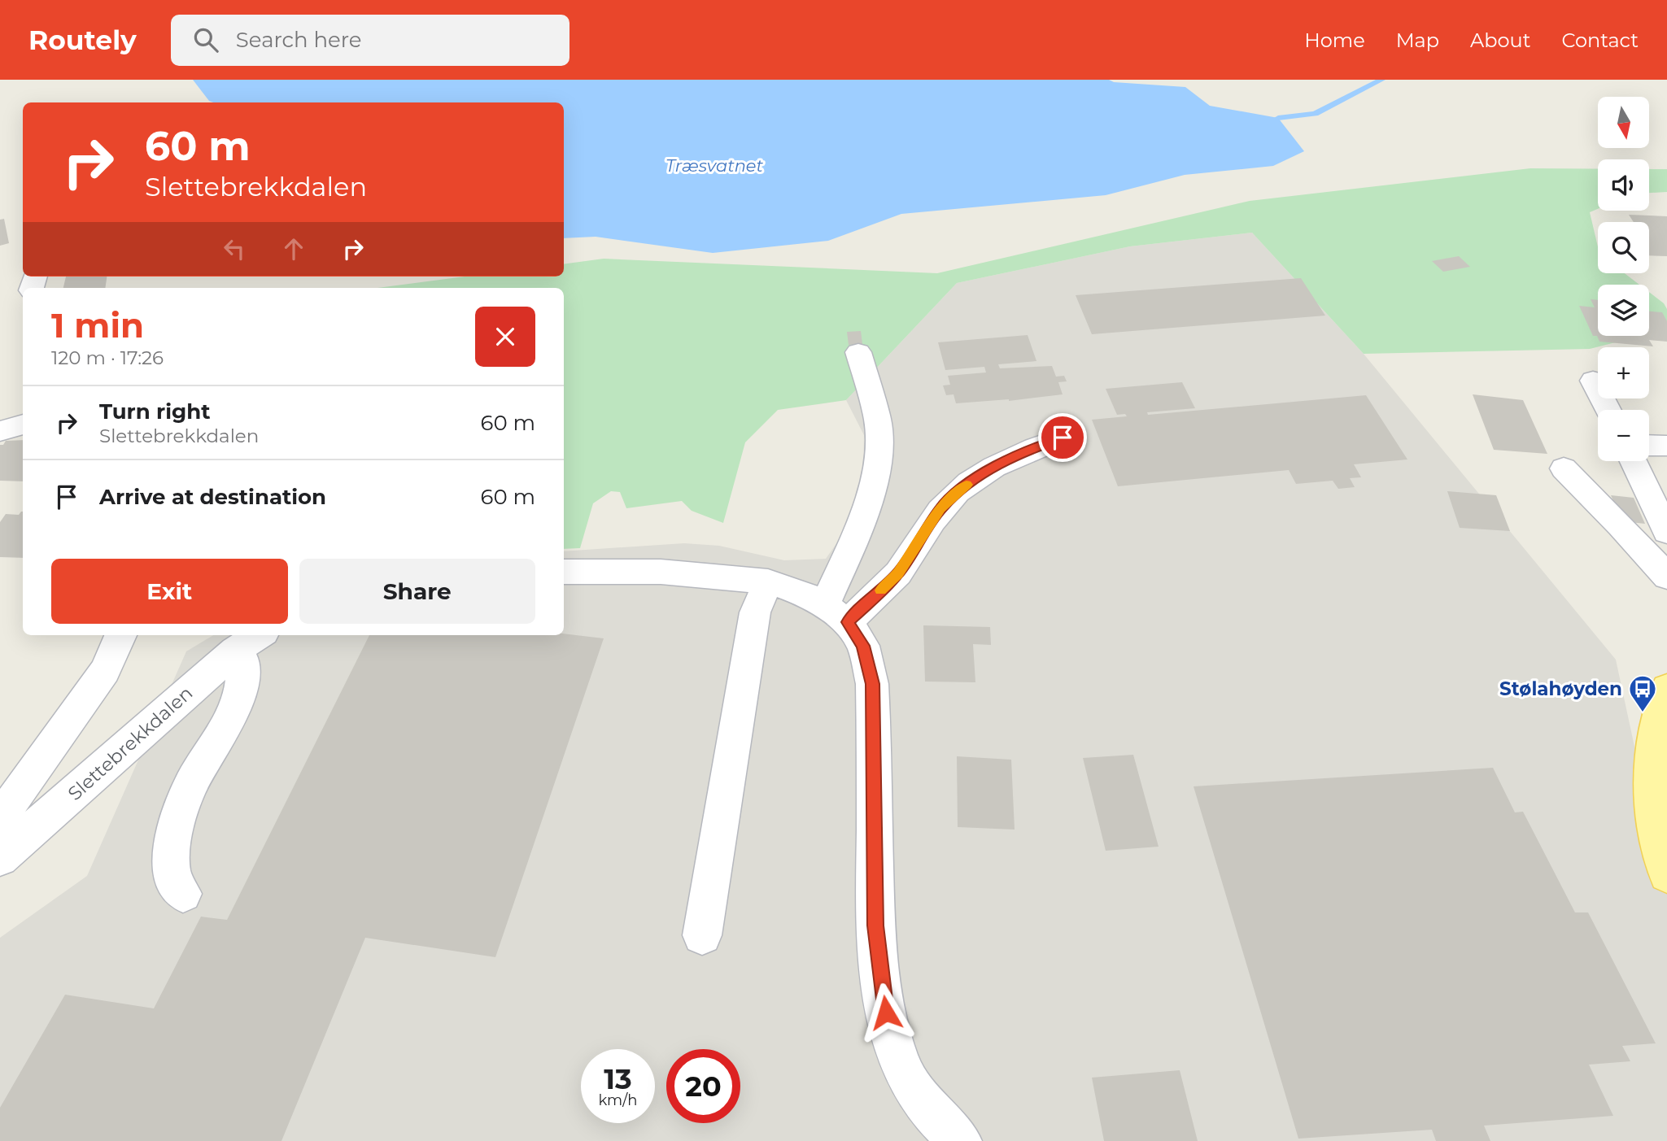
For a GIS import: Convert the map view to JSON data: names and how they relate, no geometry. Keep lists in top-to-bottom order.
{
  "streets": {
    "street": ["Slettebrekkdalen"]
  },
  "water": ["Træsvatnet"],
  "places": {
    "bus stop": ["Stølahøyden"]
  },
  "north": "bottom",
  "page": {
    "header": "Routely",
    "search": "Search here",
    "nav": [
      "Home",
      "Map",
      "About",
      "Contact"
    ],
    "map_buttons": ["+", "−"],
    "turn": ["60 m", "Slettebrekkdalen"],
    "heading": ["1 min", "120 m · 17:26"],
    "list": [
      {
        "name": "Turn right",
        "note": "Slettebrekkdalen",
        "value": "60 m"
      },
      {
        "name": "Arrive at destination",
        "value": "60 m"
      }
    ],
    "buttons": ["Exit", "Share"],
    "speed": "13 km/h",
    "limit": "20"
  }
}
